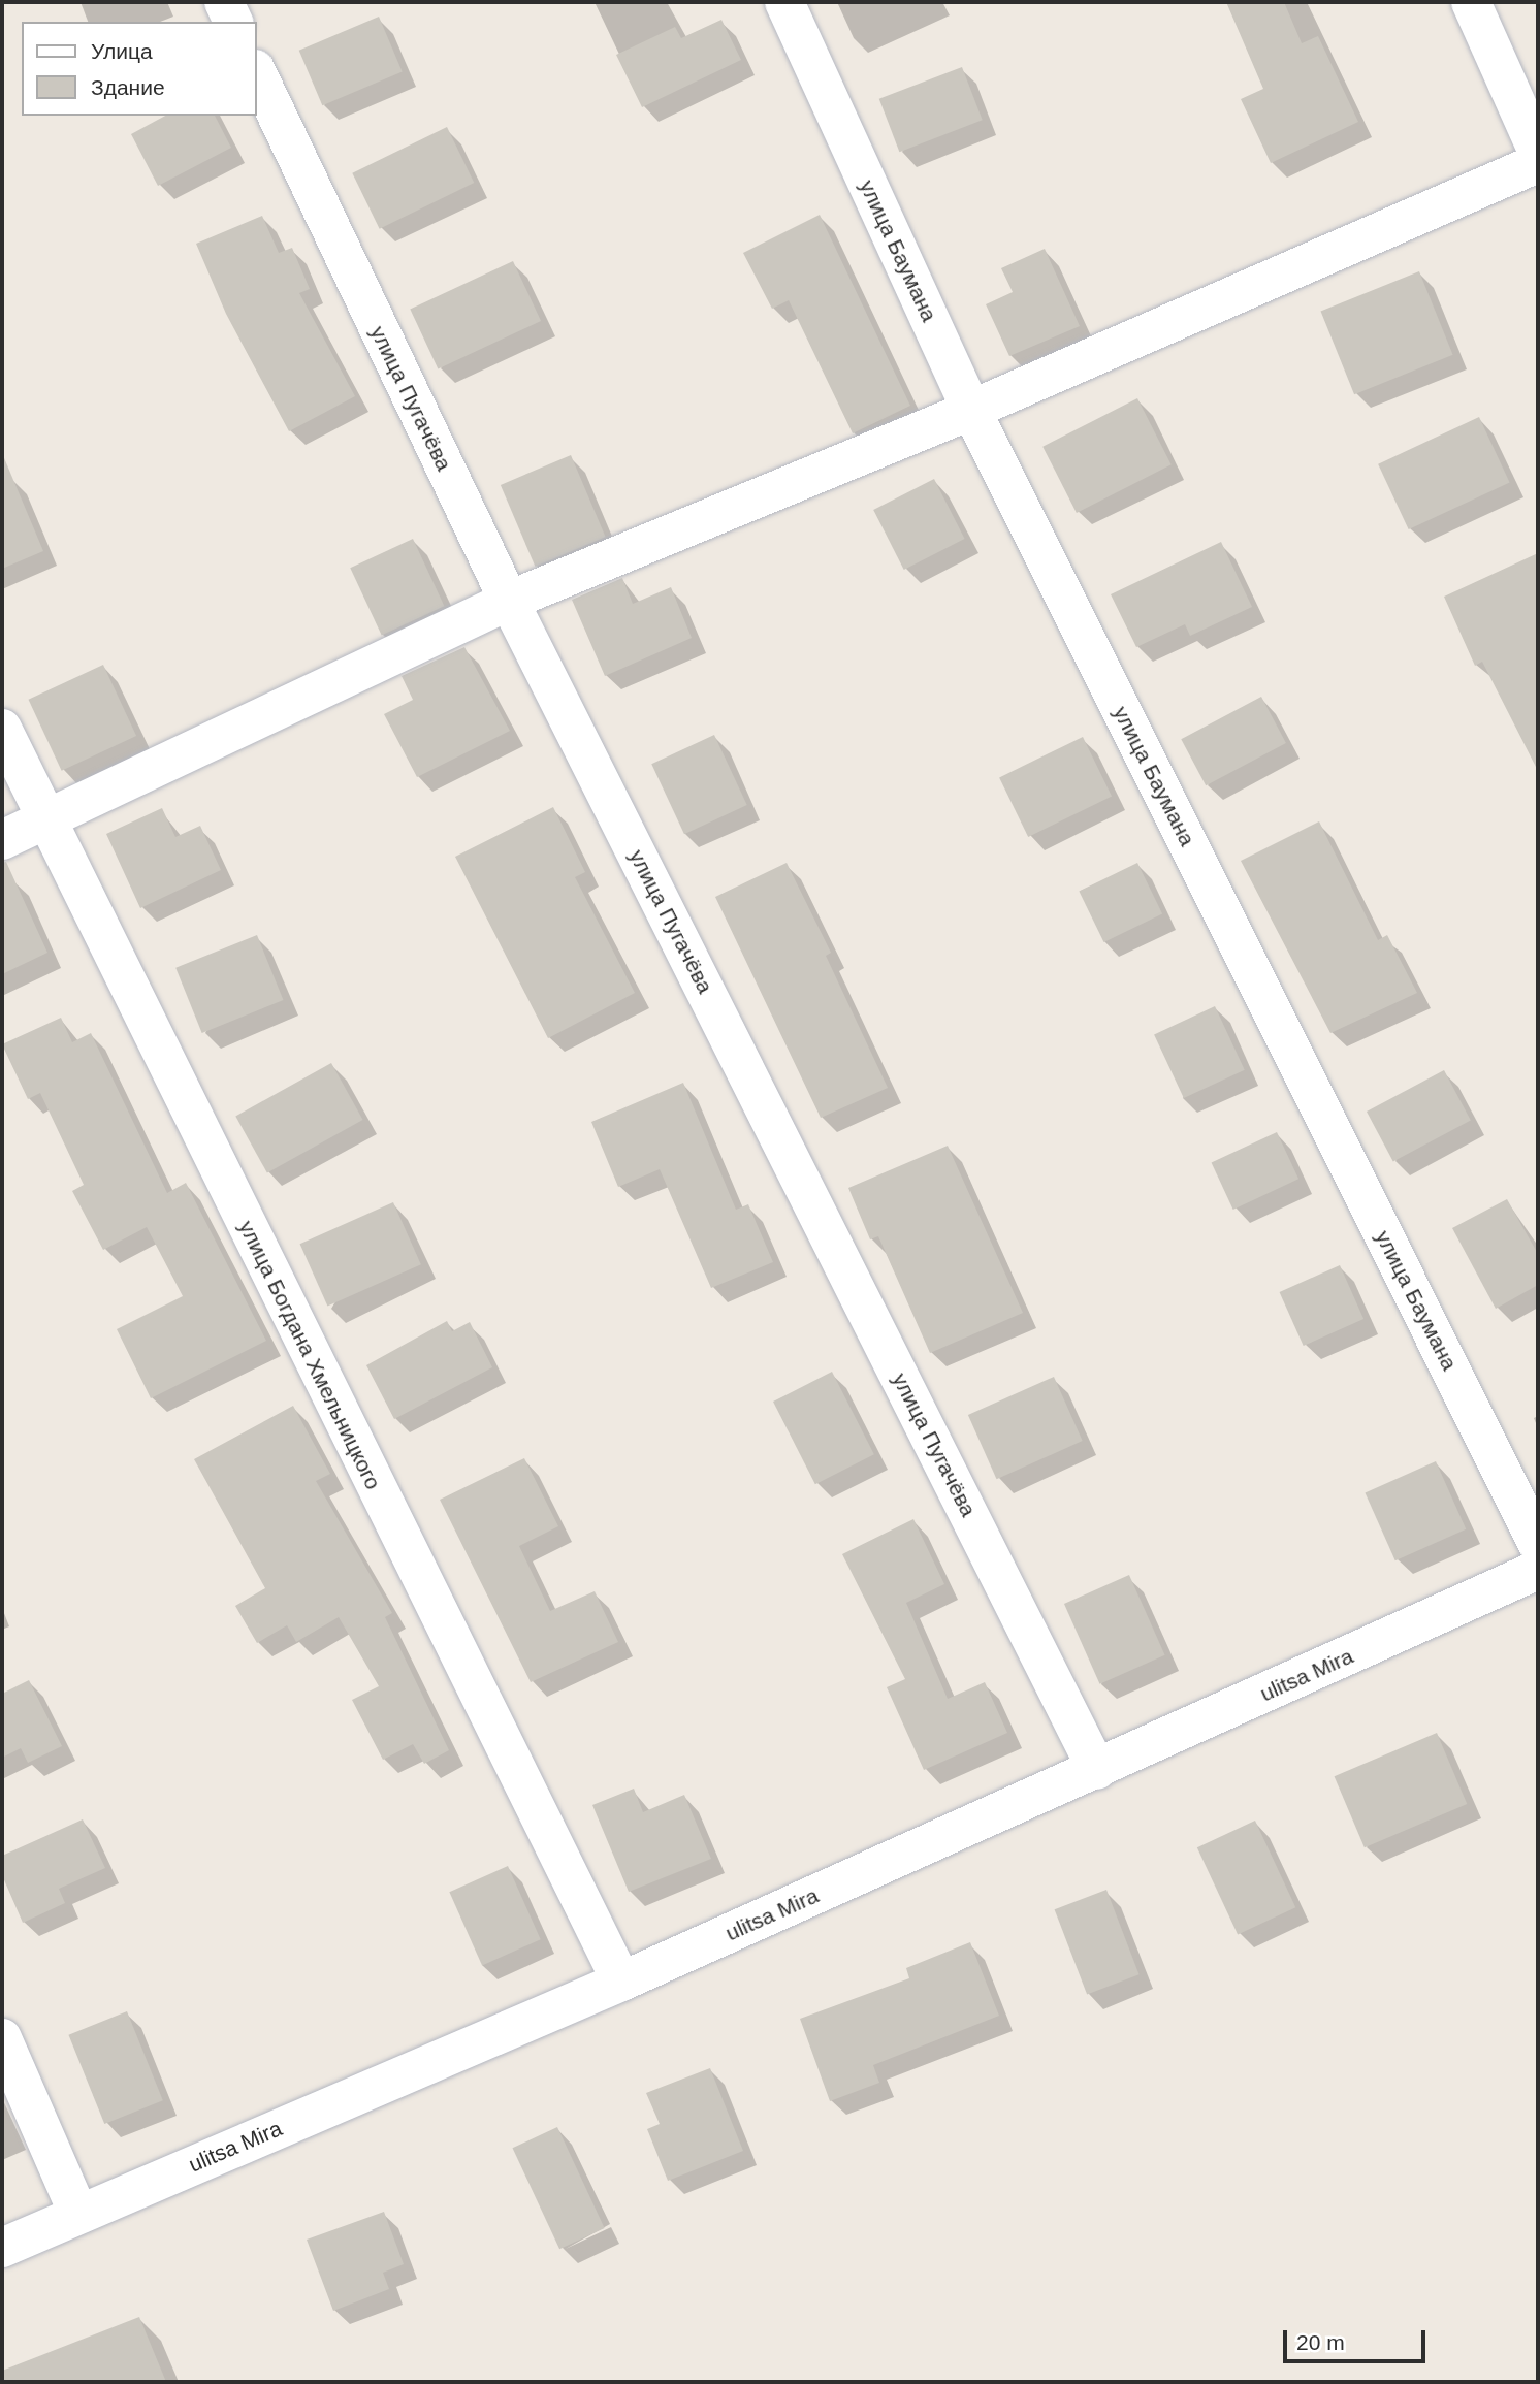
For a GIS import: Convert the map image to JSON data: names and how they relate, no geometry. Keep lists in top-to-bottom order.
{
  "streets": {
    "street": [
      "улица Баумана",
      "улица Пугачёва",
      "улица Богдана Хмельницкого",
      "ulitsa Mira"
    ]
  },
  "crossings": [
    ["улица Пугачёва", "ulitsa Mira"],
    ["улица Богдана Хмельницкого", "ulitsa Mira"]
  ],
  "legend": ["Улица", "Здание"],
  "scale_bar": "20 m"
}
